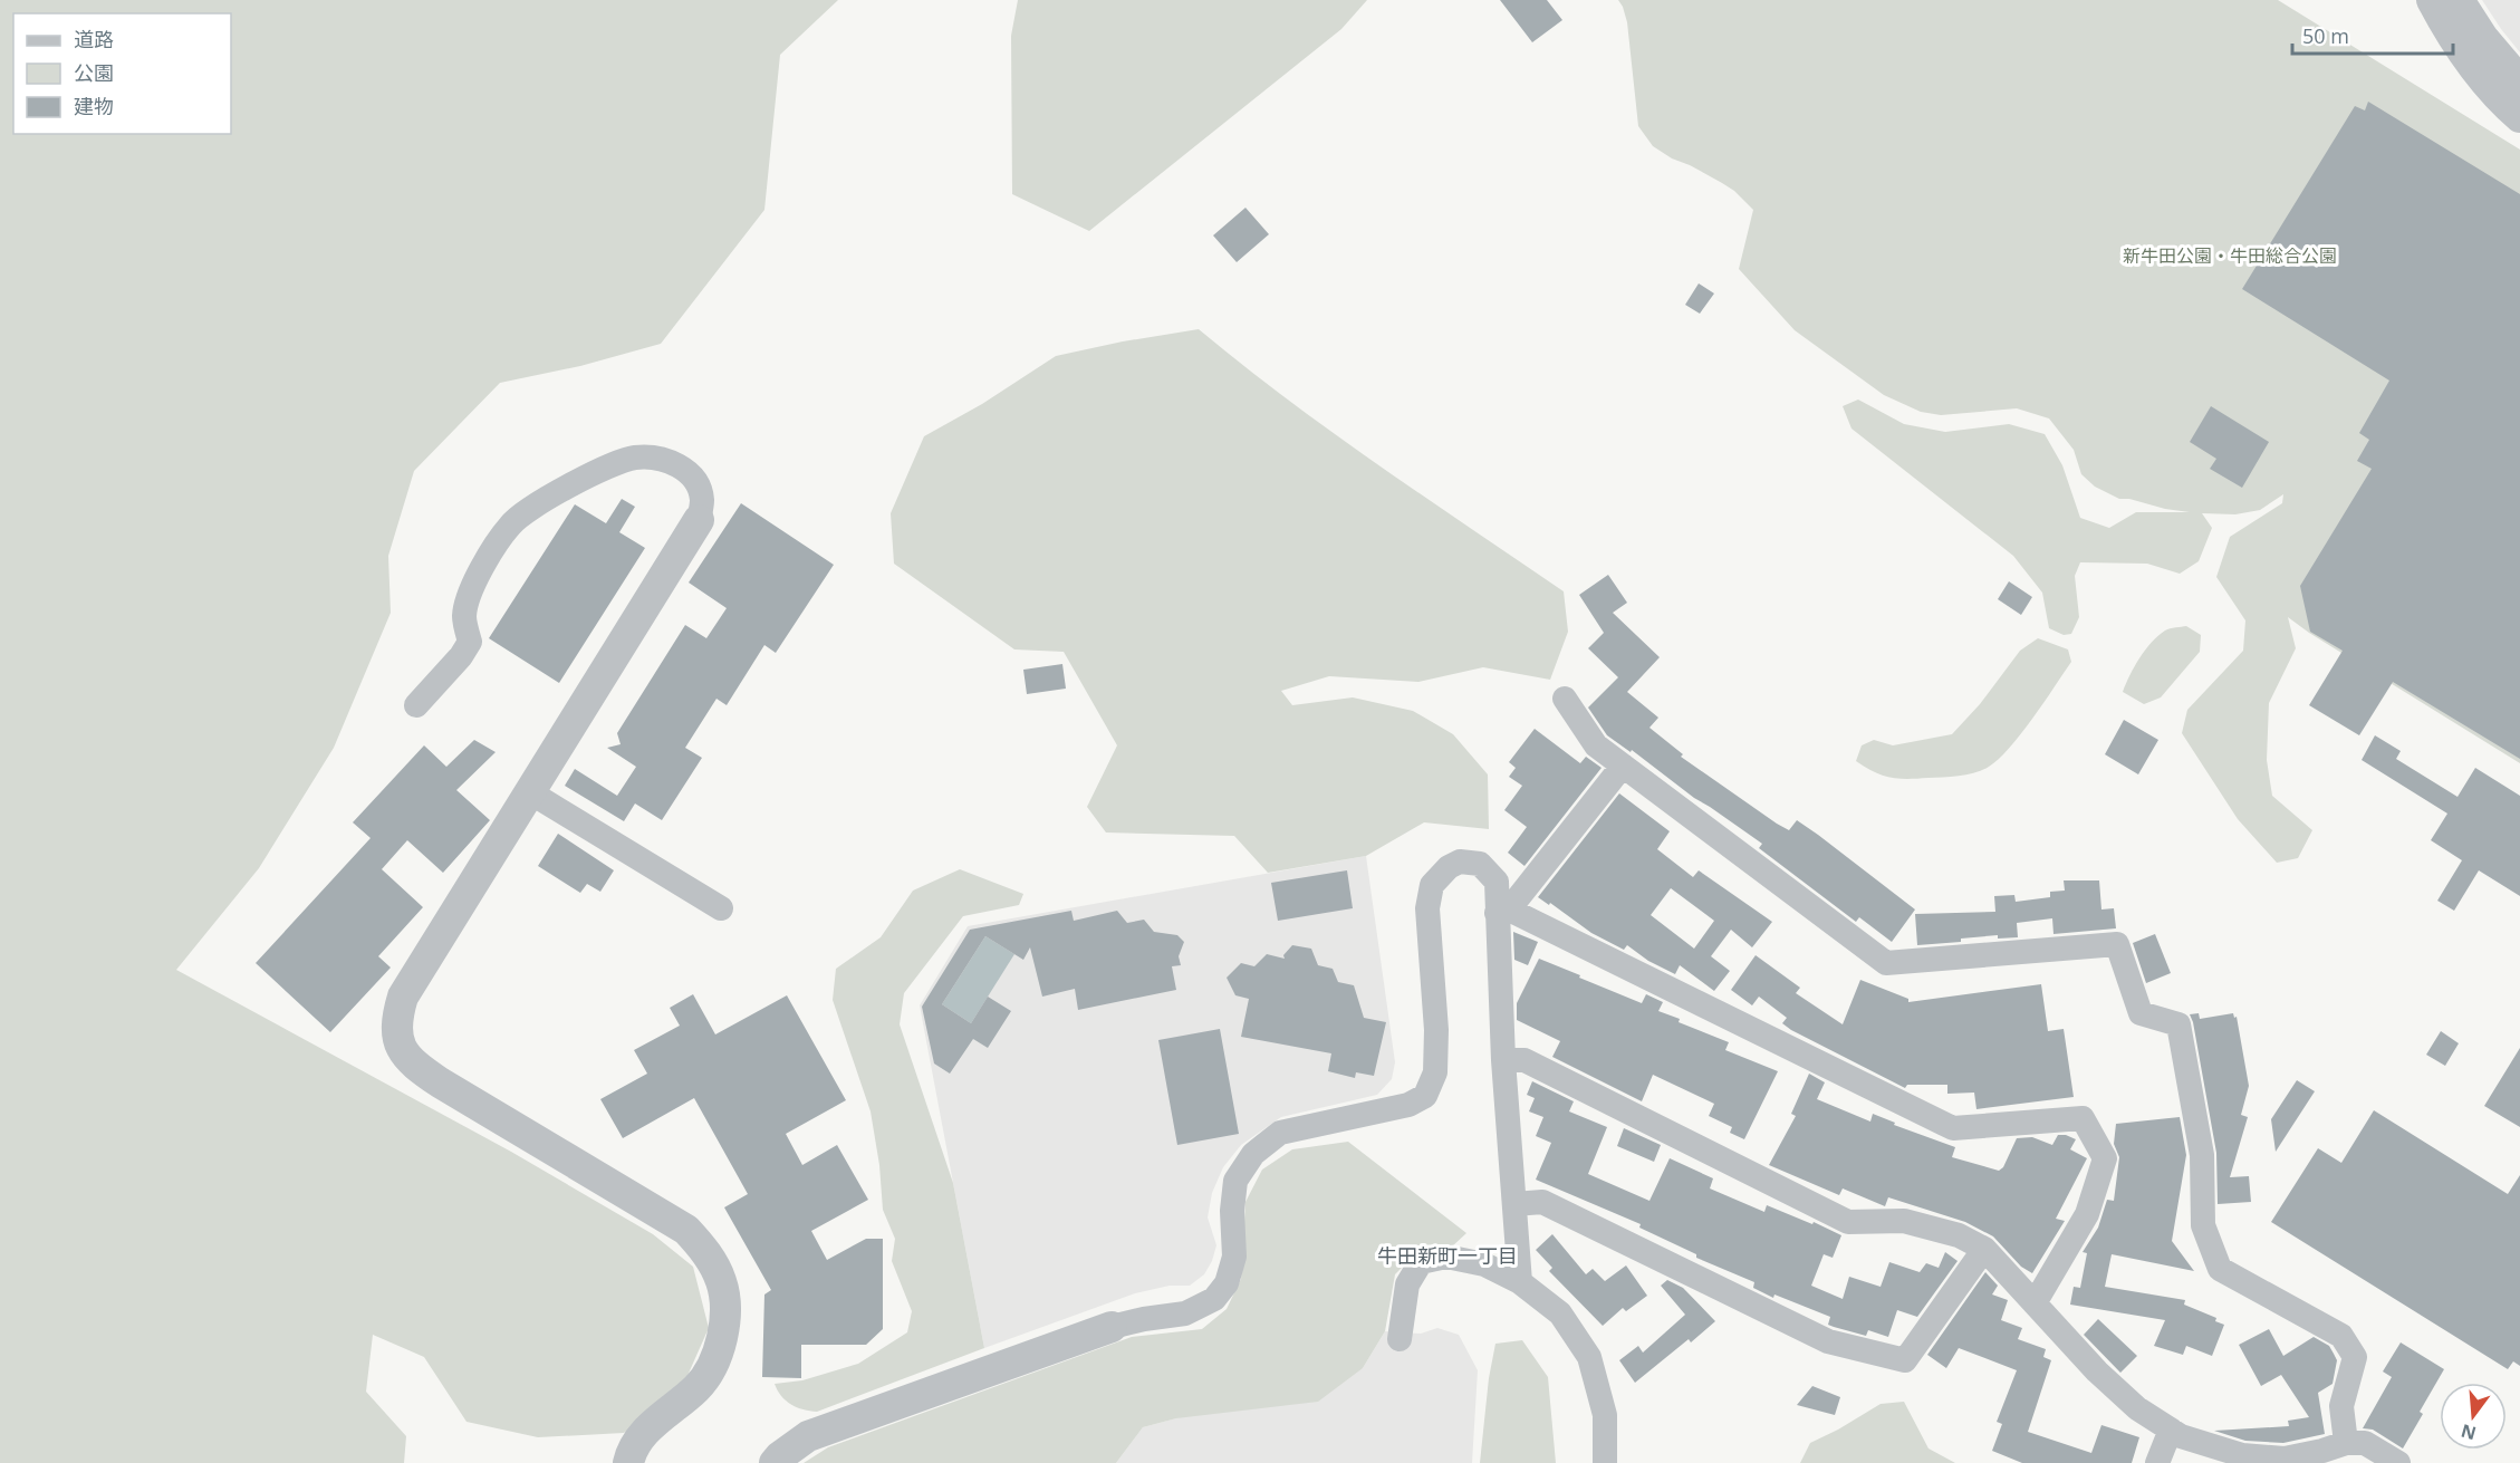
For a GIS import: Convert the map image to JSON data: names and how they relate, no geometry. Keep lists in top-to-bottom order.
{
  "districts": ["牛田新町一丁目"],
  "parks": ["新牛田公園・牛田総合公園"],
  "legend": ["道路", "公園", "建物"],
  "scale_bar": "50 m",
  "north": "bottom"
}
